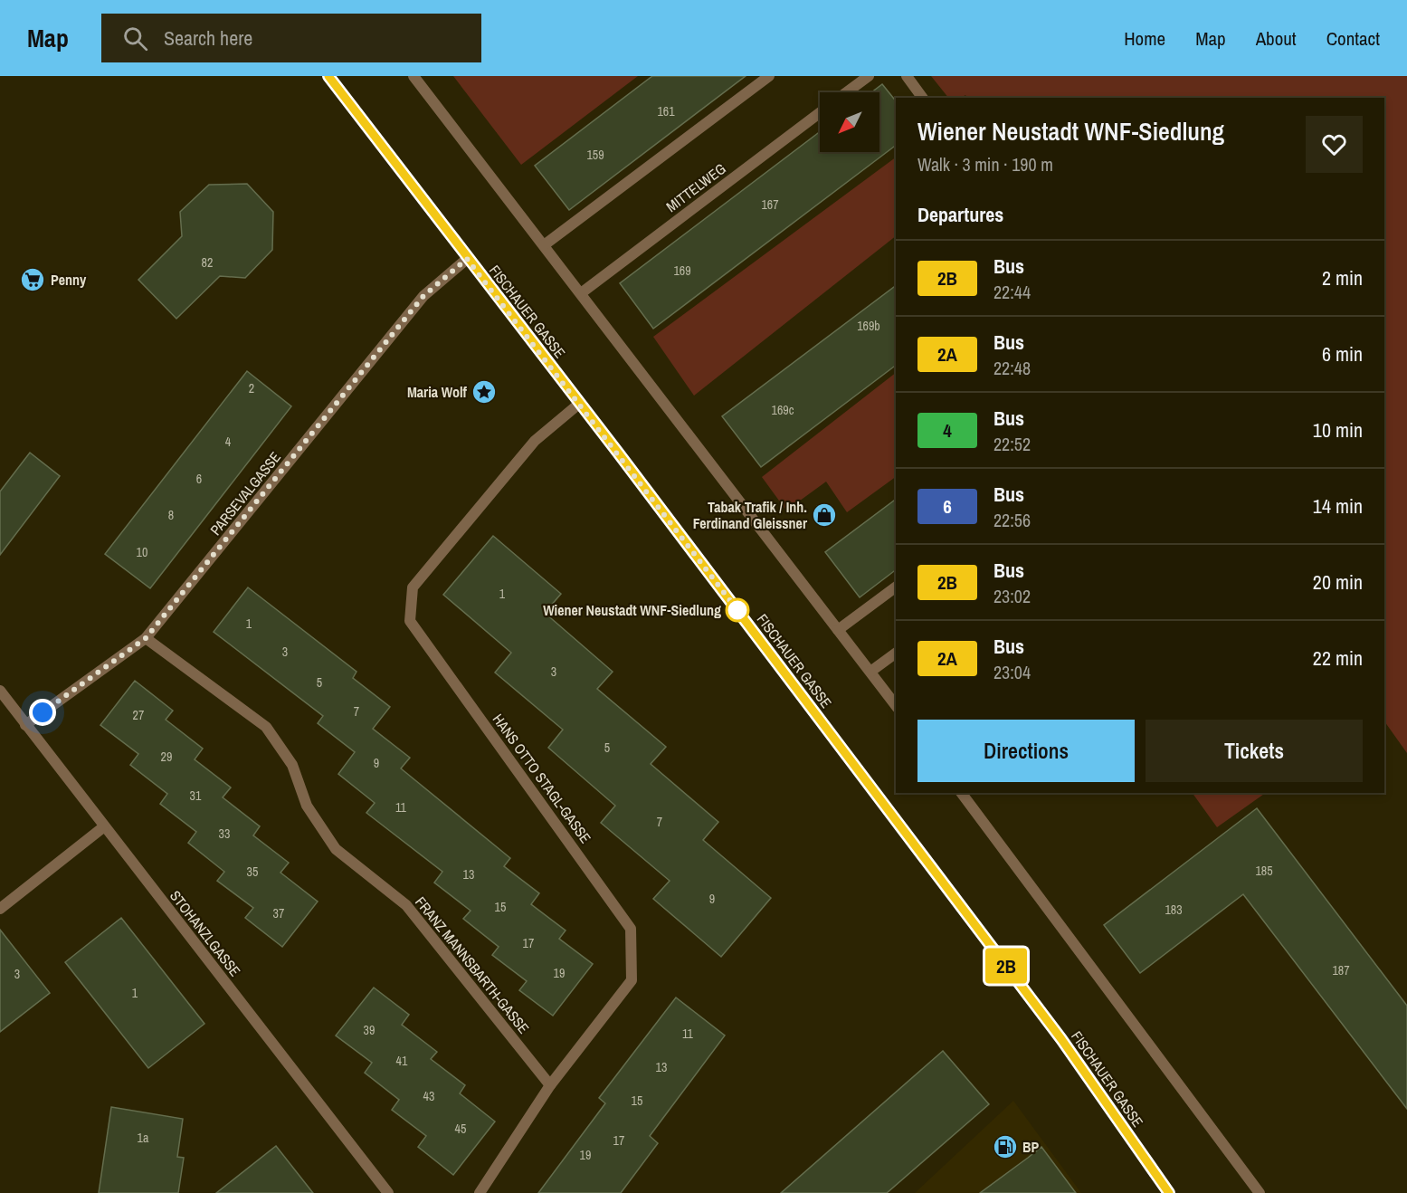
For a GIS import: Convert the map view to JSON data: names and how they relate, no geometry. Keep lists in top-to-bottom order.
{
  "streets": {
    "main road": ["FISCHAUER GASSE"],
    "street": [
      "MITTELWEG",
      "PARSEVALGASSE",
      "HANS OTTO STAGL-GASSE",
      "STOHANZLGASSE",
      "FRANZ MANNSBARTH-GASSE"
    ]
  },
  "crossings": [
    ["FISCHAUER GASSE", "PARSEVALGASSE"],
    ["FISCHAUER GASSE", "HANS OTTO STAGL-GASSE"],
    ["PARSEVALGASSE", "STOHANZLGASSE"],
    ["PARSEVALGASSE", "FRANZ MANNSBARTH-GASSE"],
    ["HANS OTTO STAGL-GASSE", "FRANZ MANNSBARTH-GASSE"]
  ],
  "places": {
    "supermarket": ["Penny"],
    "place": ["Maria Wolf"],
    "shop": ["Tabak Trafik / Inh. Ferdinand Gleissner"],
    "other": ["Wiener Neustadt WNF-Siedlung"],
    "fuel station": ["BP"]
  },
  "lines": ["bus line 2B"],
  "house_numbers": [
    "161",
    "159",
    "167",
    "82",
    "169",
    "169b",
    "2",
    "169c",
    "4",
    "6",
    "8",
    "10",
    "1",
    "1",
    "3",
    "3",
    "5",
    "7",
    "27",
    "5",
    "29",
    "9",
    "31",
    "11",
    "7",
    "33",
    "185",
    "35",
    "13",
    "9",
    "15",
    "183",
    "37",
    "17",
    "187",
    "19",
    "3",
    "1",
    "39",
    "11",
    "41",
    "13",
    "43",
    "15",
    "45",
    "1a",
    "17",
    "19"
  ],
  "north": "bottom left",
  "page": {
    "header": "Map",
    "search": "Search here",
    "nav": [
      "Home",
      "Map",
      "About",
      "Contact"
    ],
    "on_map": "2B",
    "heading": [
      ["Wiener Neustadt WNF-Siedlung", "Walk · 3 min · 190 m"],
      "Departures"
    ],
    "list": [
      {
        "mark": "2B",
        "name": "Bus",
        "note": "22:44",
        "value": "2 min"
      },
      {
        "mark": "2A",
        "name": "Bus",
        "note": "22:48",
        "value": "6 min"
      },
      {
        "mark": "4",
        "name": "Bus",
        "note": "22:52",
        "value": "10 min"
      },
      {
        "mark": "6",
        "name": "Bus",
        "note": "22:56",
        "value": "14 min"
      },
      {
        "mark": "2B",
        "name": "Bus",
        "note": "23:02",
        "value": "20 min"
      },
      {
        "mark": "2A",
        "name": "Bus",
        "note": "23:04",
        "value": "22 min"
      }
    ],
    "buttons": ["Directions", "Tickets"]
  }
}
